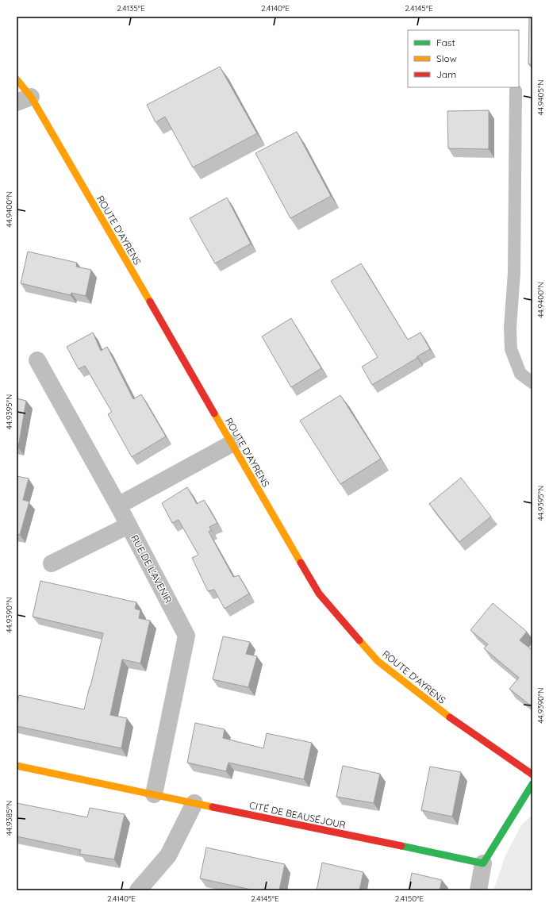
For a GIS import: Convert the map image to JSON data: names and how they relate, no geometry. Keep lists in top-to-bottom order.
{
  "streets": {
    "street": ["ROUTE D'AYRENS", "RUE DE L'AVENIR", "CITÉ DE BEAUSÉJOUR"]
  },
  "crossings": [
    ["RUE DE L'AVENIR", "CITÉ DE BEAUSÉJOUR"]
  ],
  "legend": ["Fast", "Slow", "Jam"],
  "coordinates": [
    "2.4135°E",
    "2.4140°E",
    "2.4145°E",
    "44.9405°N",
    "44.9400°N",
    "44.9395°N",
    "44.9390°N",
    "44.9385°N",
    "2.4150°E"
  ]
}
